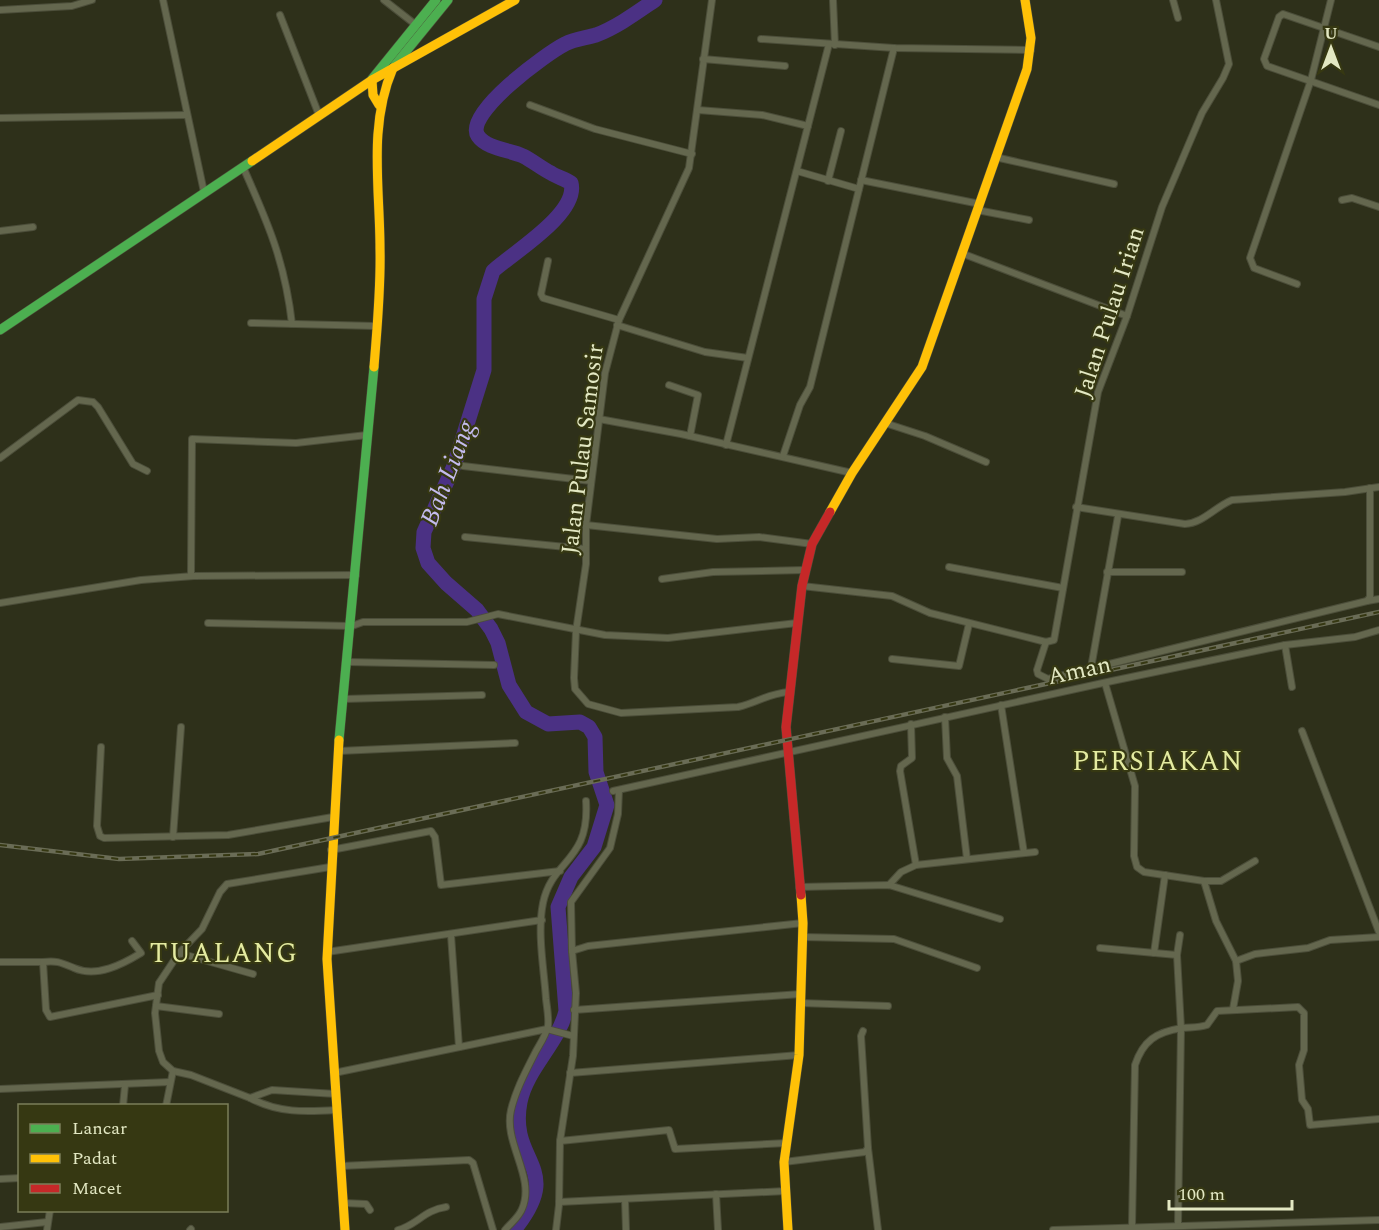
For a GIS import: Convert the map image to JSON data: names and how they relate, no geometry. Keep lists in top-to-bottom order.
{
  "streets": {
    "street": ["Jalan Pulau Irian", "Jalan Pulau Samosir", "Aman"]
  },
  "districts": ["PERSIAKAN", "TUALANG"],
  "water": ["Bah Liang"],
  "legend": ["Lancar", "Padat", "Macet"],
  "scale_bar": "100 m",
  "north": "top"
}
